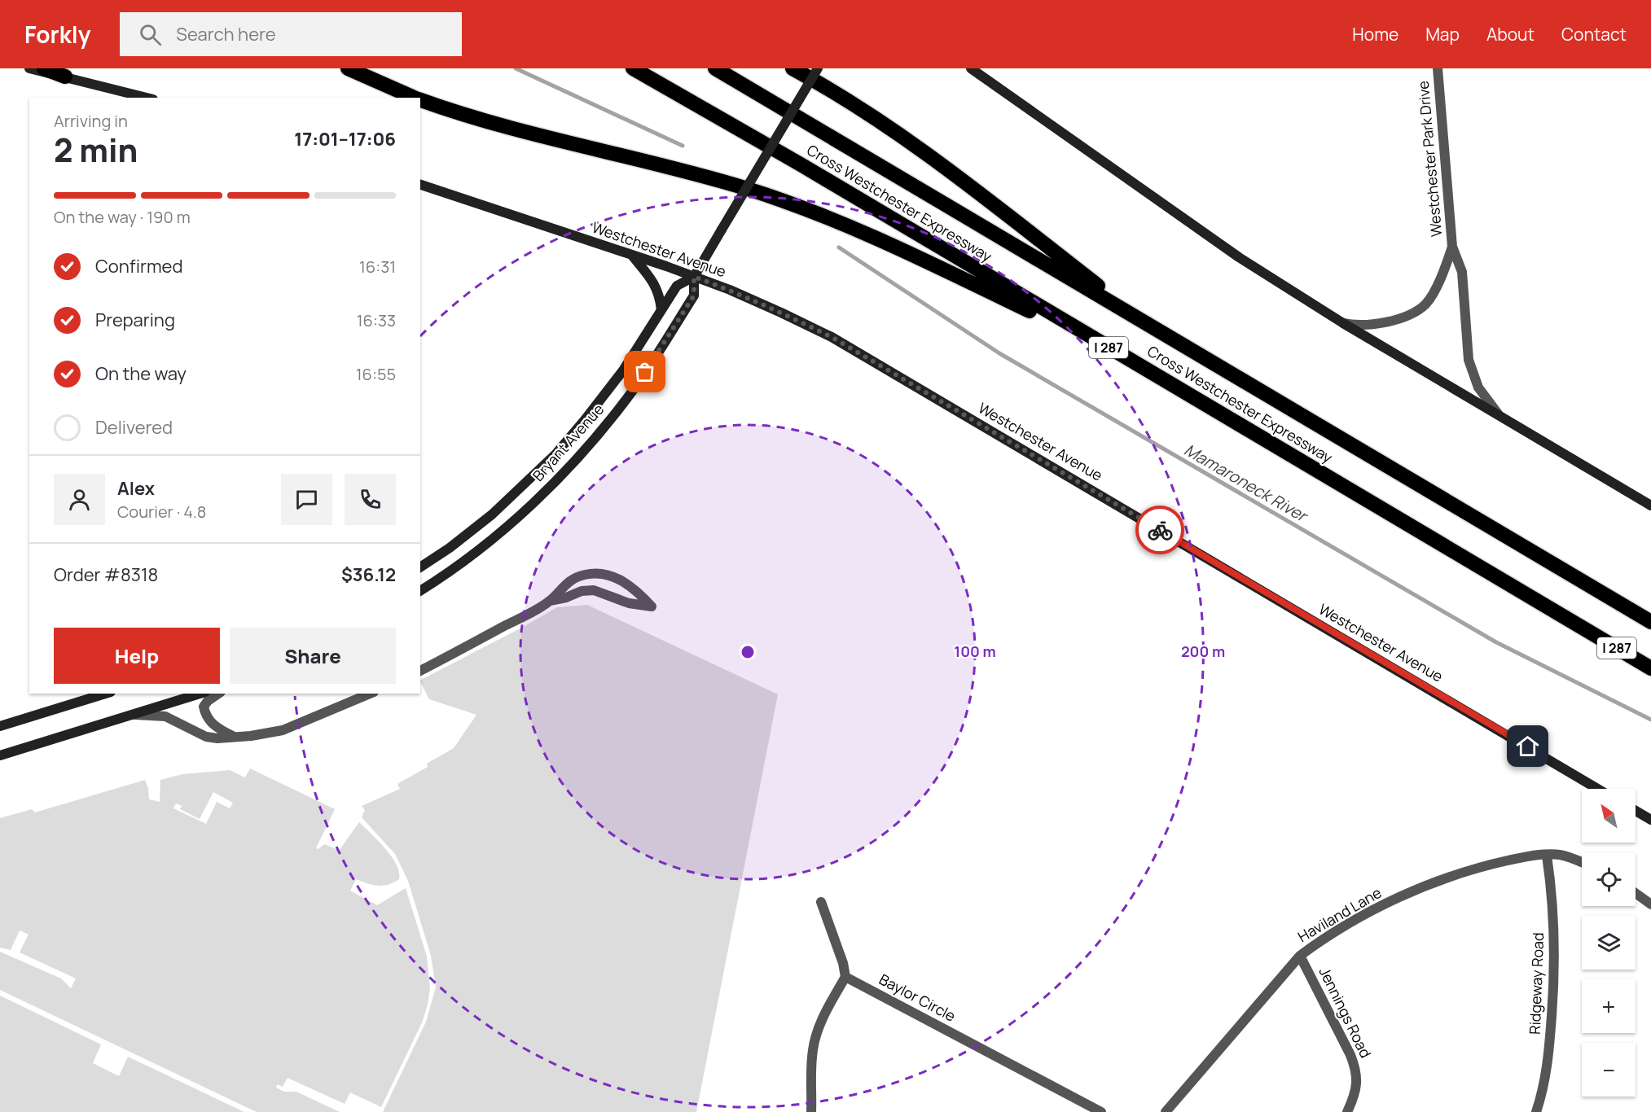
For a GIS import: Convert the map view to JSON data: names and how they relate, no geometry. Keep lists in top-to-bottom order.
{
  "streets": {
    "highway": ["Cross Westchester Expressway", "I 287"],
    "main road": ["Westchester Avenue", "Bryant Avenue"],
    "street": [
      "Westchester Park Drive",
      "Haviland Lane",
      "Ridgeway Road",
      "Baylor Circle",
      "Jennings Road"
    ]
  },
  "crossings": [
    ["Westchester Avenue", "Bryant Avenue"],
    ["Haviland Lane", "Ridgeway Road"],
    ["Haviland Lane", "Jennings Road"]
  ],
  "water": ["Mamaroneck River"],
  "north": "top left",
  "page": {
    "header": "Forkly",
    "search": "Search here",
    "nav": [
      "Home",
      "Map",
      "About",
      "Contact"
    ],
    "heading": ["2 min", "Arriving in", "17:01–17:06"],
    "panel": [
      "Alex",
      "Courier · 4.8",
      "Order #8318",
      "$36.12"
    ],
    "bar": "On the way · 190 m",
    "list": [
      ["Confirmed", "16:31"],
      ["Preparing", "16:33"],
      ["On the way", "16:55"],
      "Delivered"
    ],
    "buttons": ["Help", "Share"],
    "map_buttons": ["+", "−"]
  },
  "rings": ["100 m", "200 m"]
}
